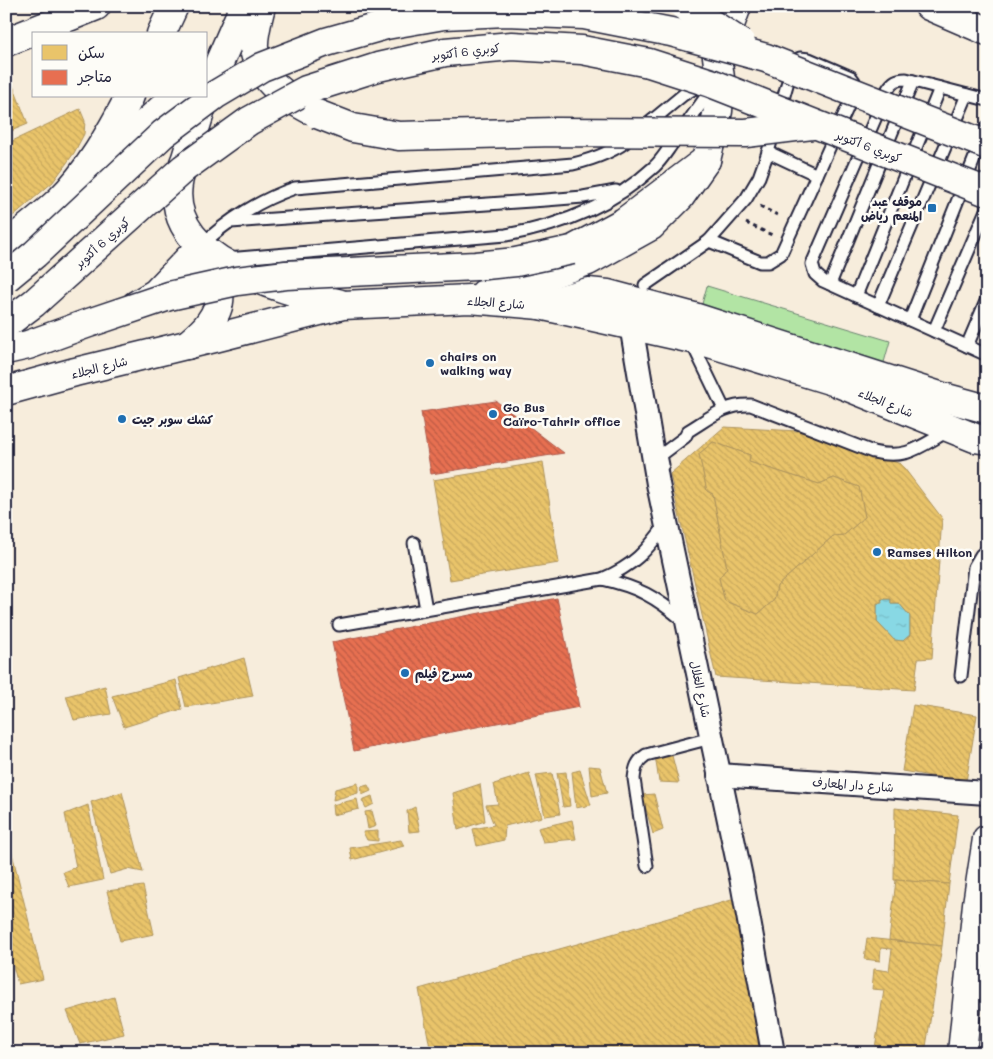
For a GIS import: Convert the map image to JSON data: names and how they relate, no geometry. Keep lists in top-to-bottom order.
{
  "streets": {
    "main road": ["كوبري 6 أكتوبر", "شارع الجلاء"],
    "street": ["شارع الغلال", "شارع دار المعارف"]
  },
  "crossings": [
    ["شارع الجلاء", "شارع الغلال"],
    ["شارع الغلال", "شارع دار المعارف"]
  ],
  "places": {
    "transit": ["موقف عبد المنعم رياض"],
    "other": [
      "chairs on walking way",
      "Go Bus Caïro-Tahrir office",
      "كشك سوبر جيت",
      "Ramses Hilton",
      "مسرح فيلم"
    ]
  },
  "legend": ["سكن", "متاجر"]
}
